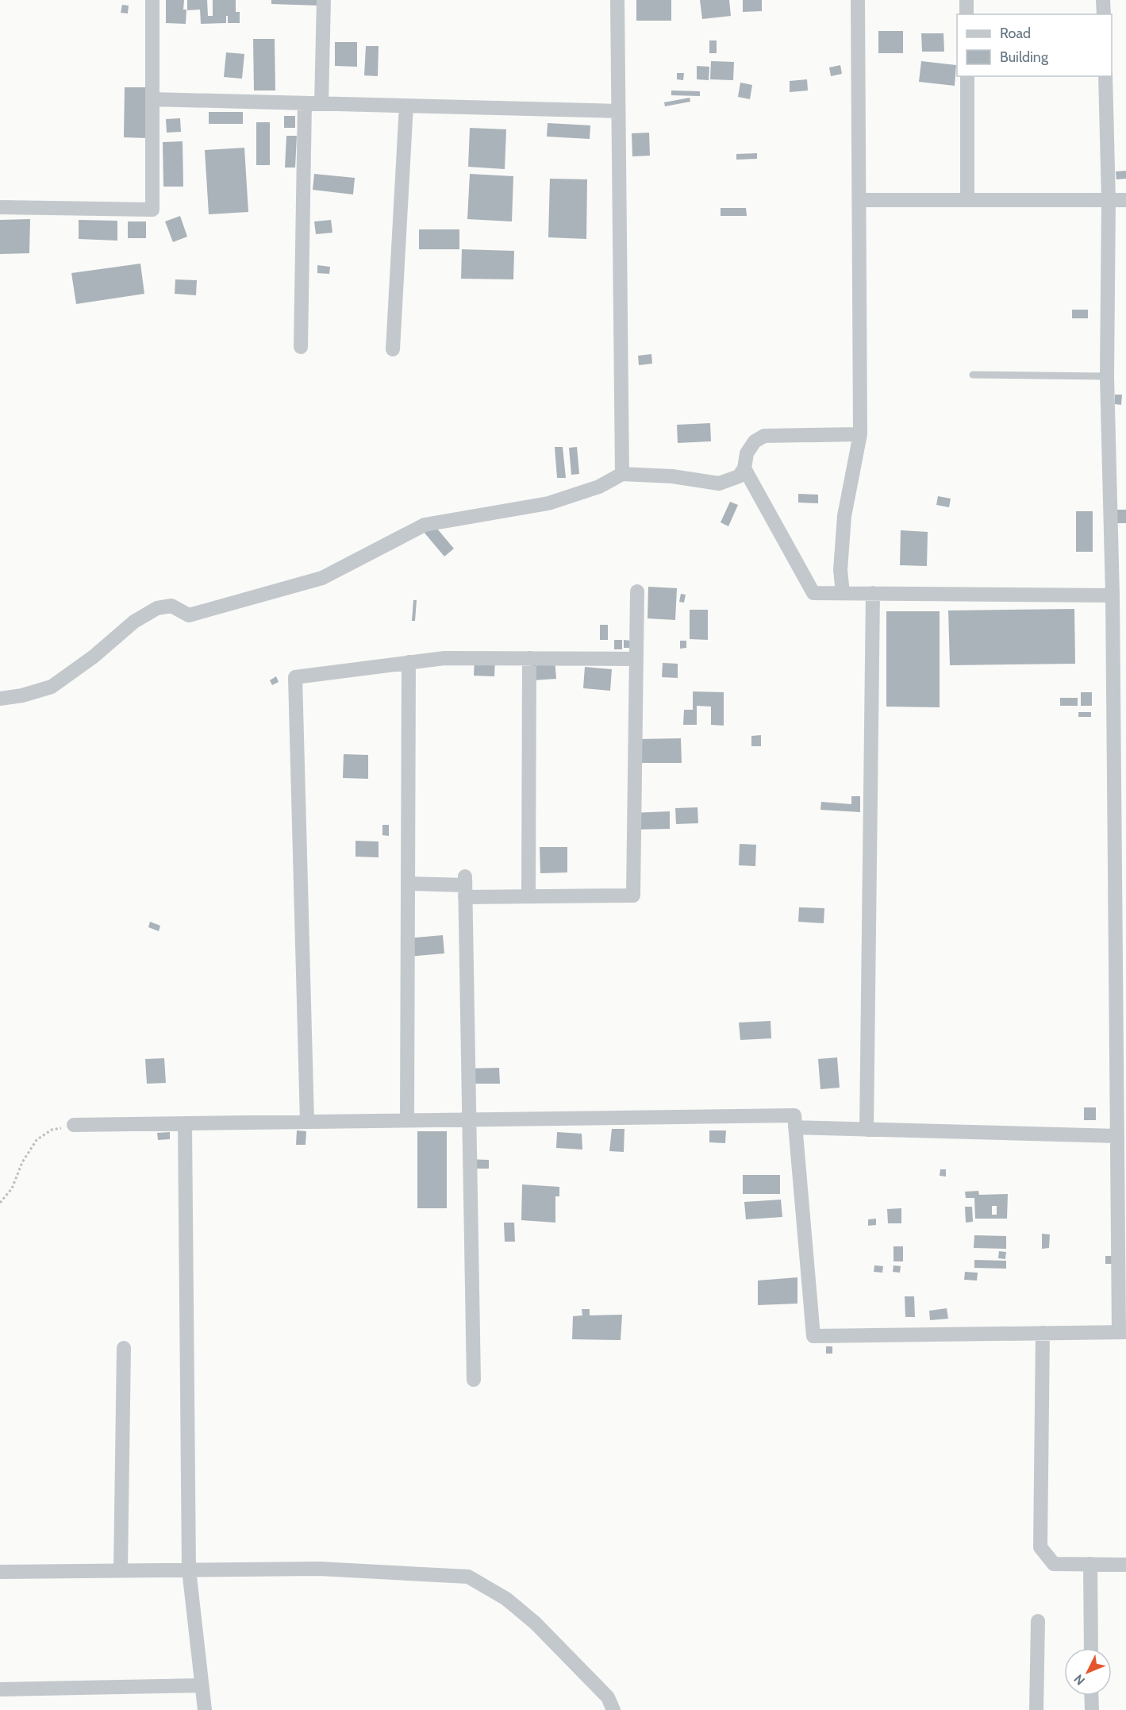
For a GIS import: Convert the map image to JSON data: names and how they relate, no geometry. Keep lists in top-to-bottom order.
{
  "legend": ["Road", "Building"],
  "north": "bottom left"
}
